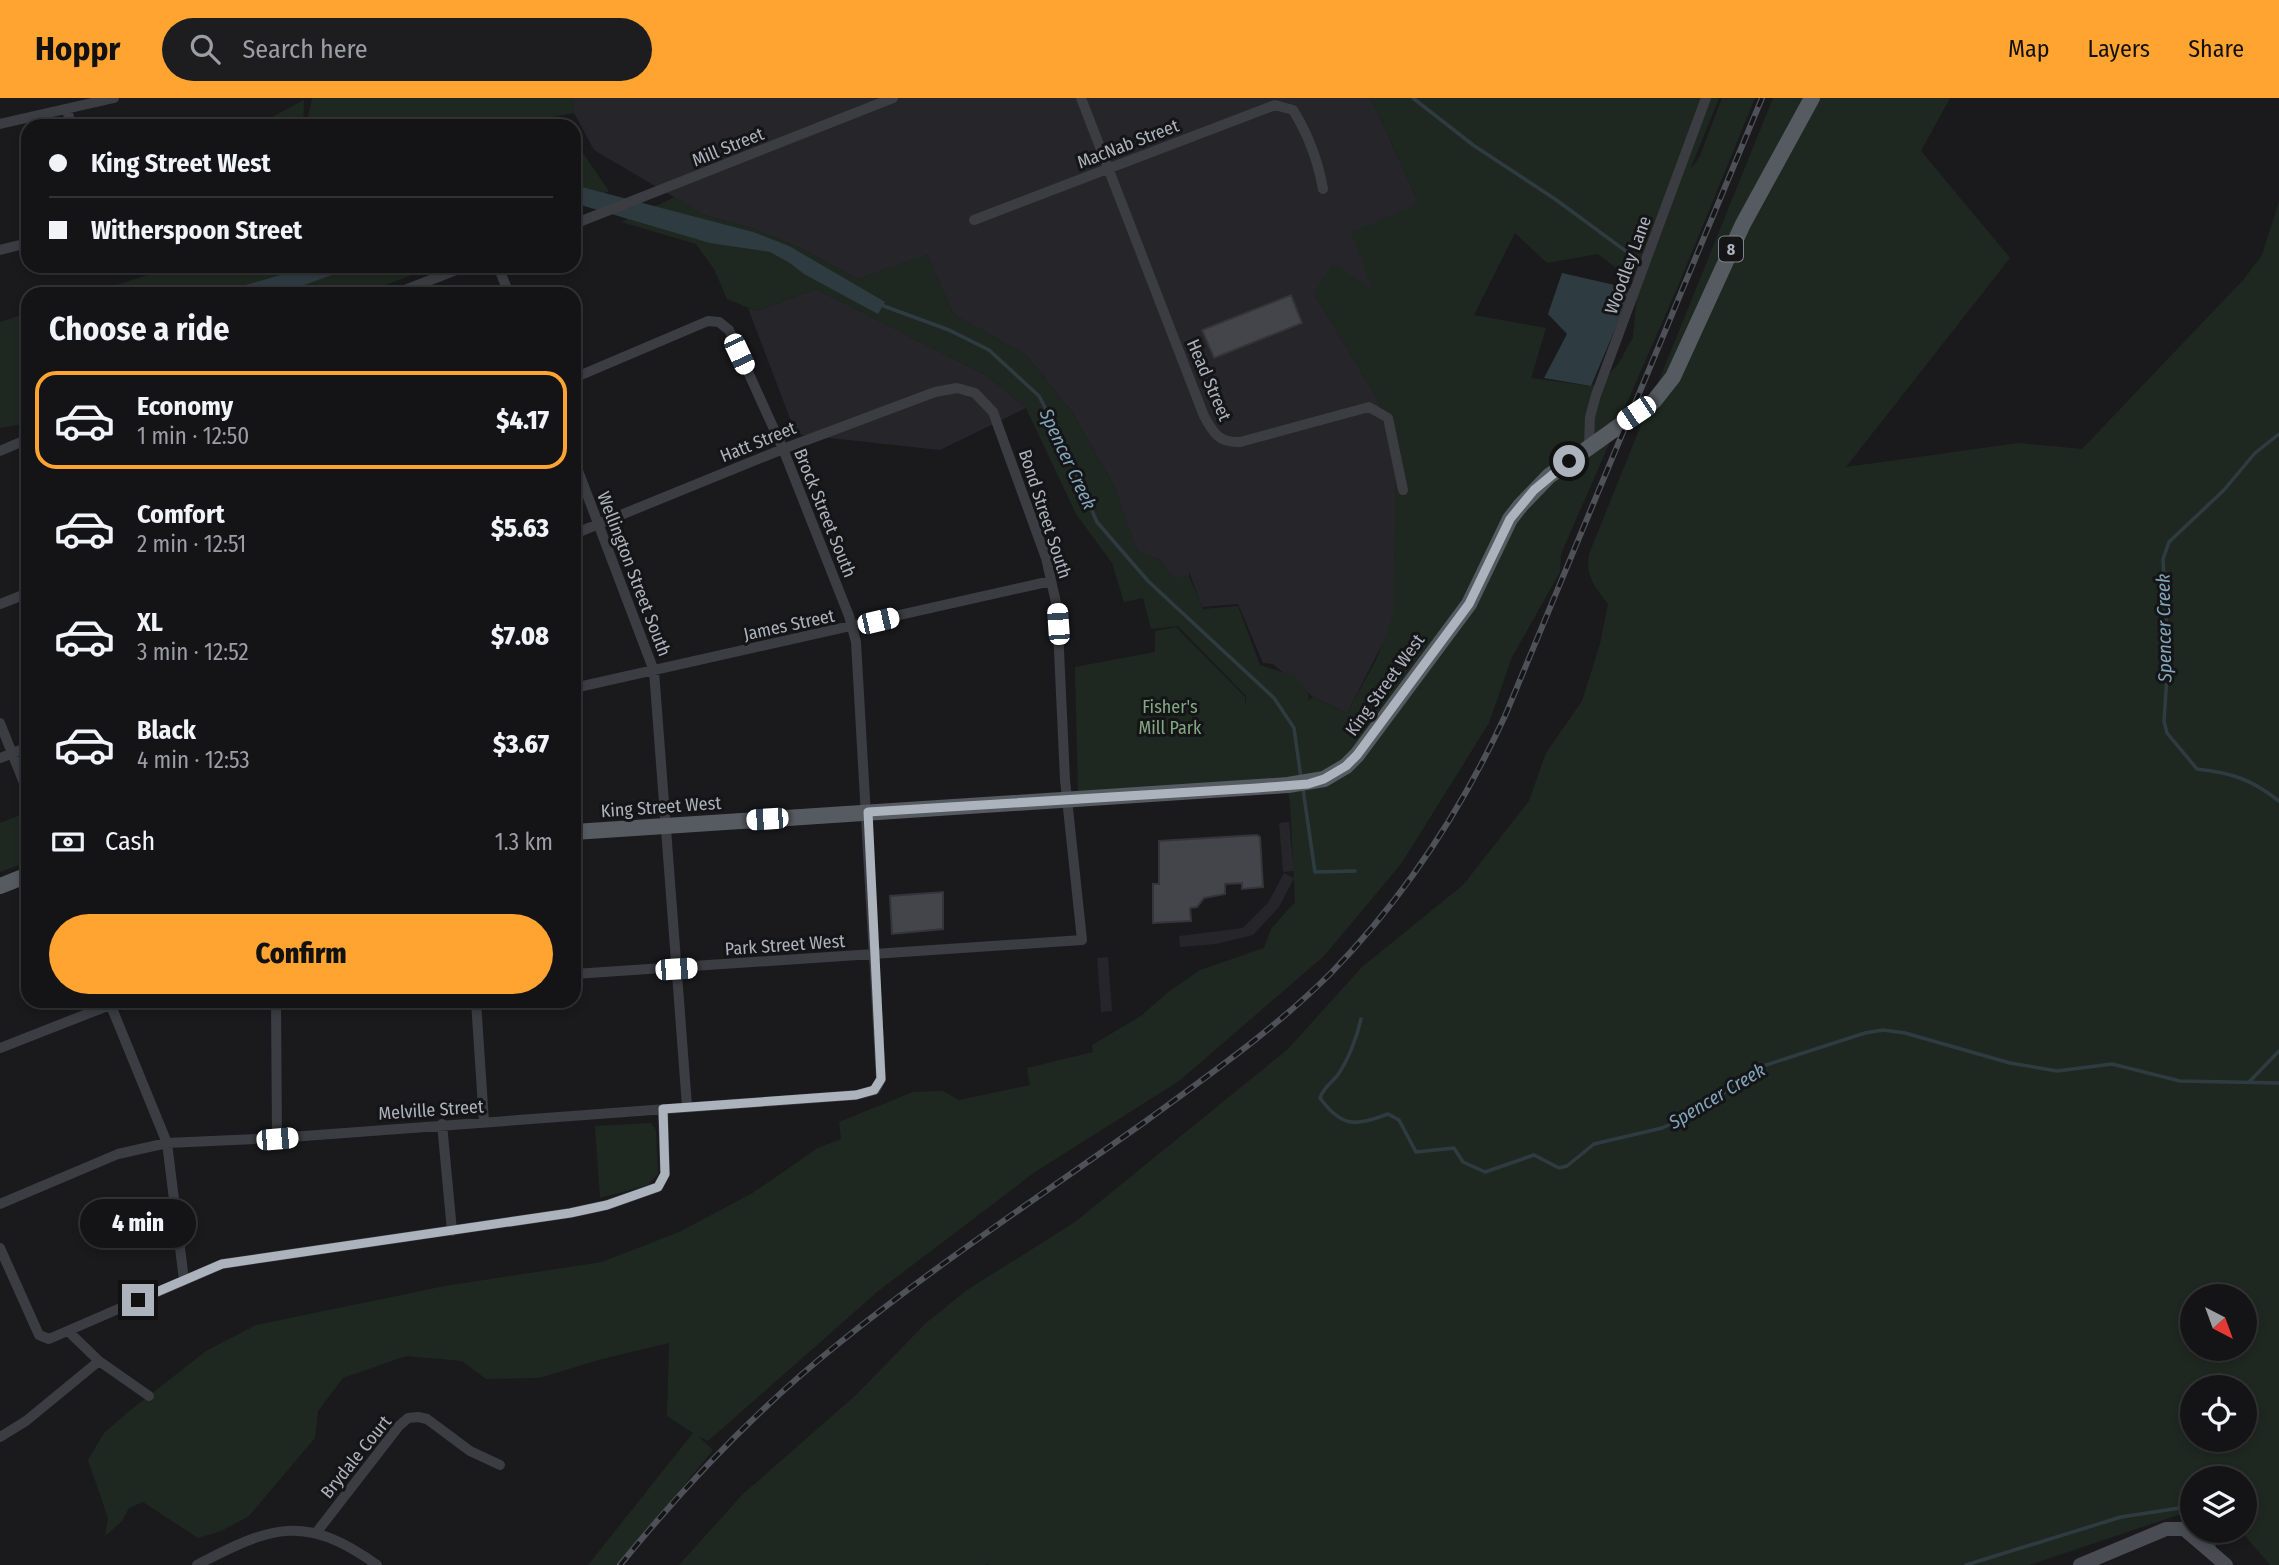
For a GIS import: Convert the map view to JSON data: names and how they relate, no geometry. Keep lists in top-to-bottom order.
{
  "streets": {
    "main road": ["8", "King Street West"],
    "street": [
      "MacNab Street",
      "Mill Street",
      "Woodley Lane",
      "Head Street",
      "Hatt Street",
      "Brock Street South",
      "Bond Street South",
      "Wellington Street South",
      "James Street",
      "Park Street West",
      "Melville Street",
      "Brydale Court"
    ]
  },
  "crossings": [
    ["MacNab Street", "Head Street"],
    ["Woodley Lane", "King Street West"],
    ["Hatt Street", "Brock Street South"],
    ["Hatt Street", "Bond Street South"],
    ["Hatt Street", "Wellington Street South"],
    ["Brock Street South", "James Street"],
    ["Brock Street South", "King Street West"],
    ["Brock Street South", "Park Street West"],
    ["Brock Street South", "Melville Street"],
    ["Bond Street South", "James Street"],
    ["Bond Street South", "King Street West"],
    ["Bond Street South", "Park Street West"],
    ["Wellington Street South", "James Street"],
    ["Wellington Street South", "King Street West"],
    ["Wellington Street South", "Park Street West"],
    ["Wellington Street South", "Melville Street"]
  ],
  "water": ["Spencer Creek"],
  "parks": ["Fisher's Mill Park"],
  "north": "bottom right",
  "page": {
    "header": "Hoppr",
    "search": "Search here",
    "nav": ["Map", "Layers", "Share"],
    "banner": ["King Street West", "Witherspoon Street"],
    "heading": "Choose a ride",
    "list": [
      {
        "name": "Economy",
        "note": "1 min · 12:50",
        "value": "$4.17"
      },
      {
        "name": "Comfort",
        "note": "2 min · 12:51",
        "value": "$5.63"
      },
      {
        "name": "XL",
        "note": "3 min · 12:52",
        "value": "$7.08"
      },
      {
        "name": "Black",
        "note": "4 min · 12:53",
        "value": "$3.67"
      }
    ],
    "pay": ["Cash", "1.3 km"],
    "buttons": "Confirm",
    "bubble": "4 min"
  }
}
